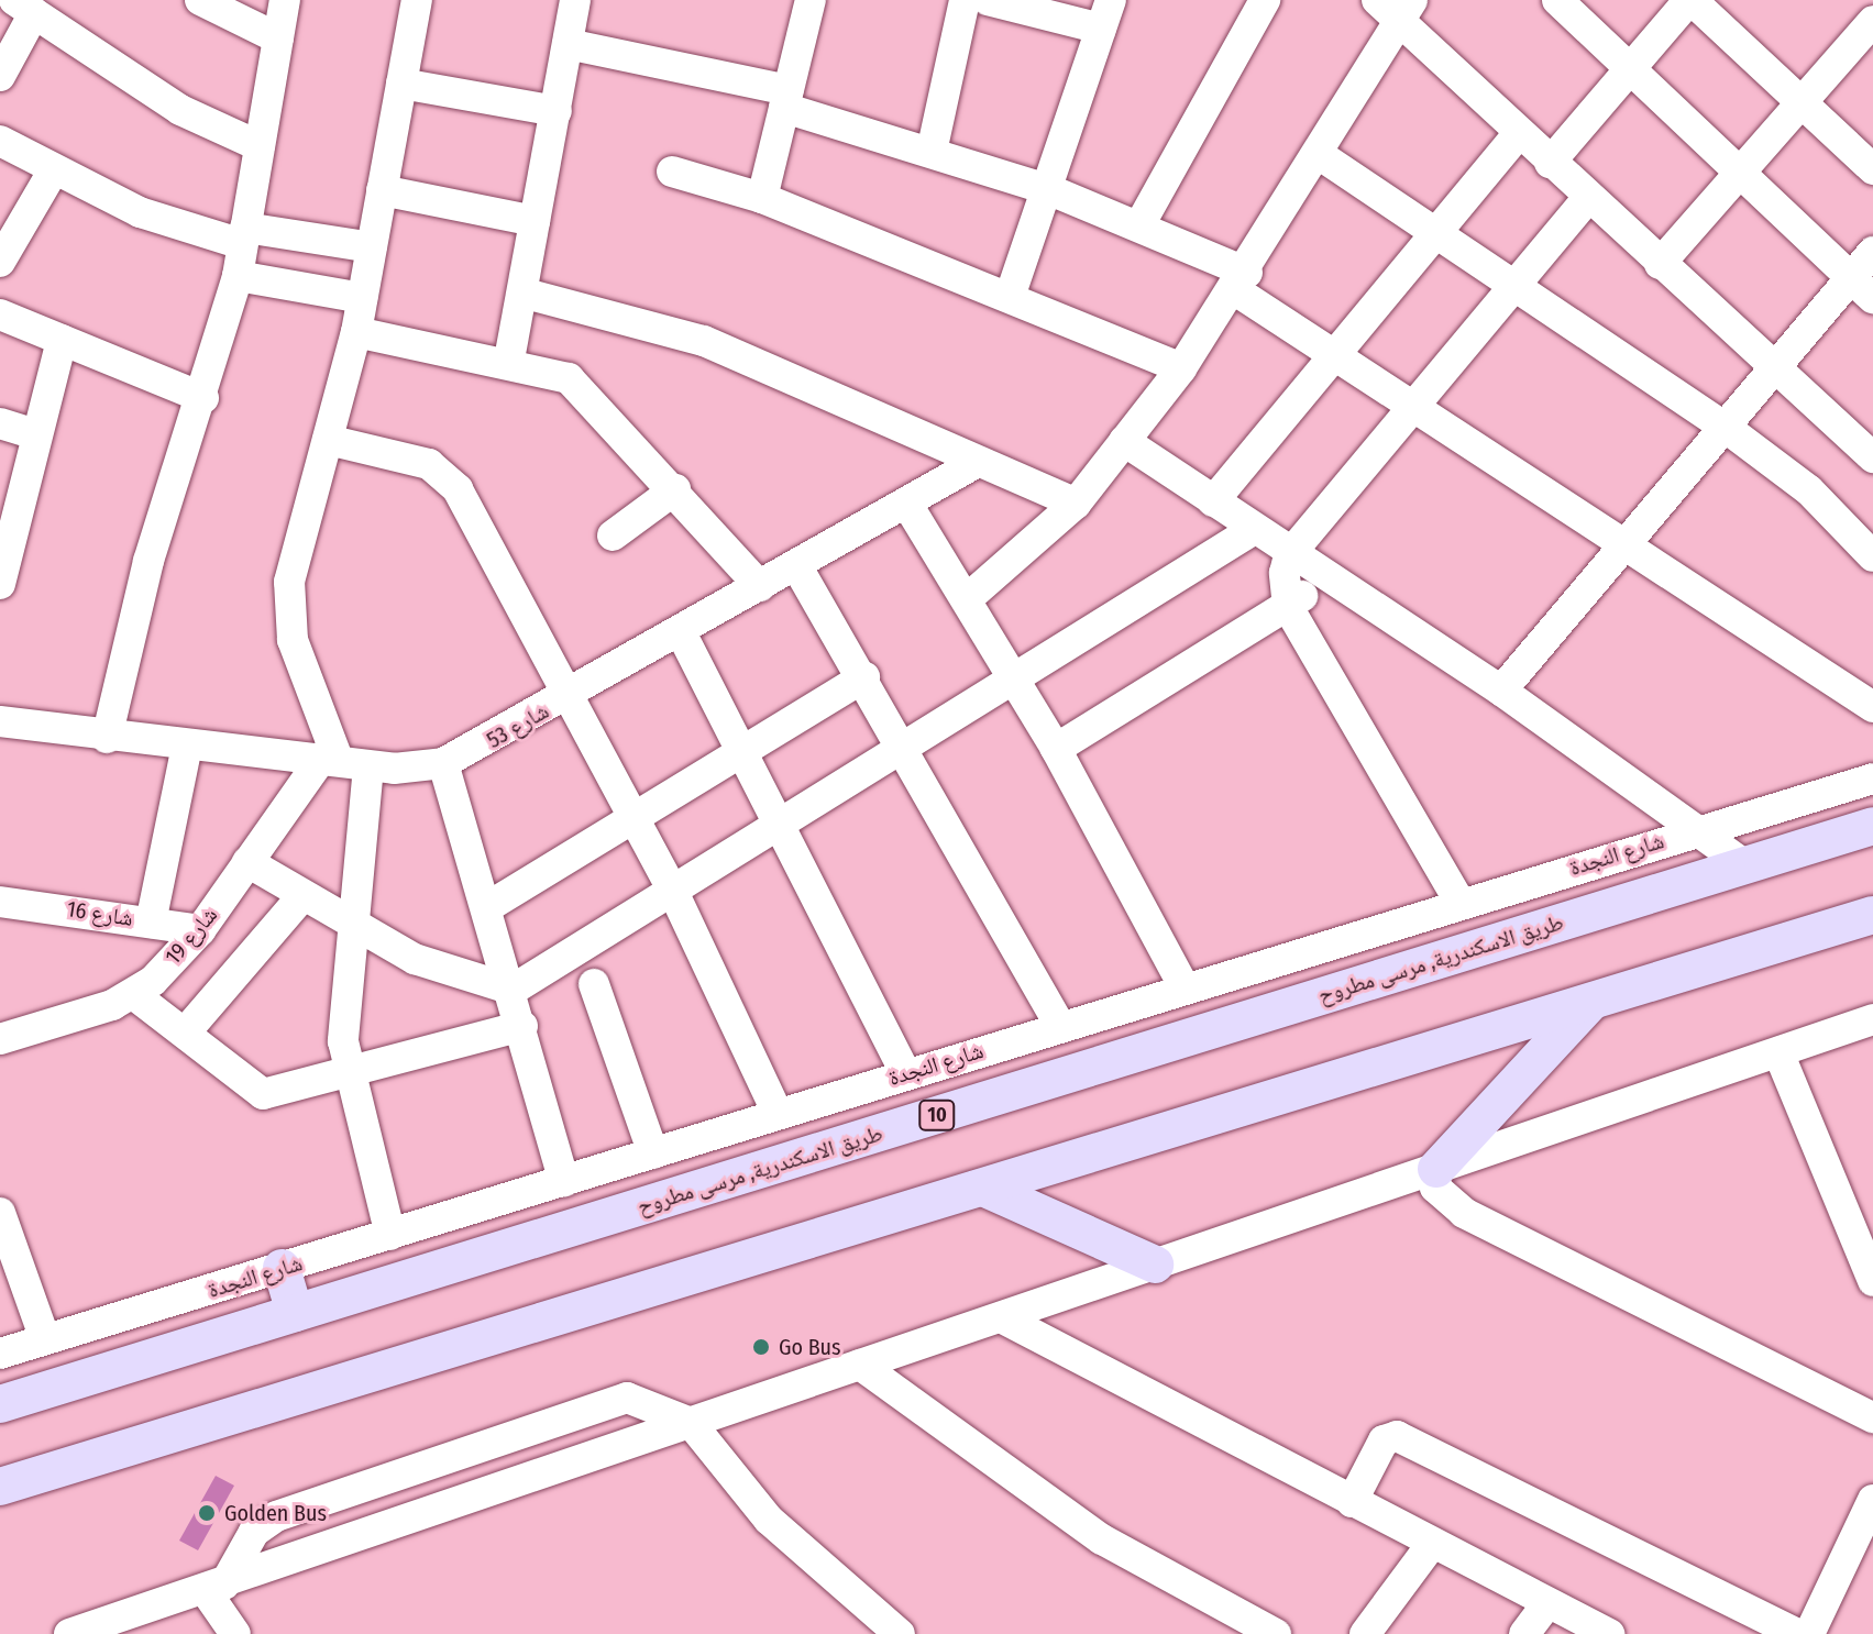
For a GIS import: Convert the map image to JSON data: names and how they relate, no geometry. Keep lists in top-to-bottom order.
{
  "streets": {
    "main road": ["طريق الاسكندرية, مرسى مطروح", "10"],
    "street": [
      "شارع 53",
      "شارع النجدة",
      "شارع 16",
      "شارع 19"
    ]
  },
  "crossings": [
    ["شارع 53", "شارع 19"],
    ["شارع 16", "شارع 19"]
  ],
  "places": ["Go Bus", "Golden Bus"]
}
